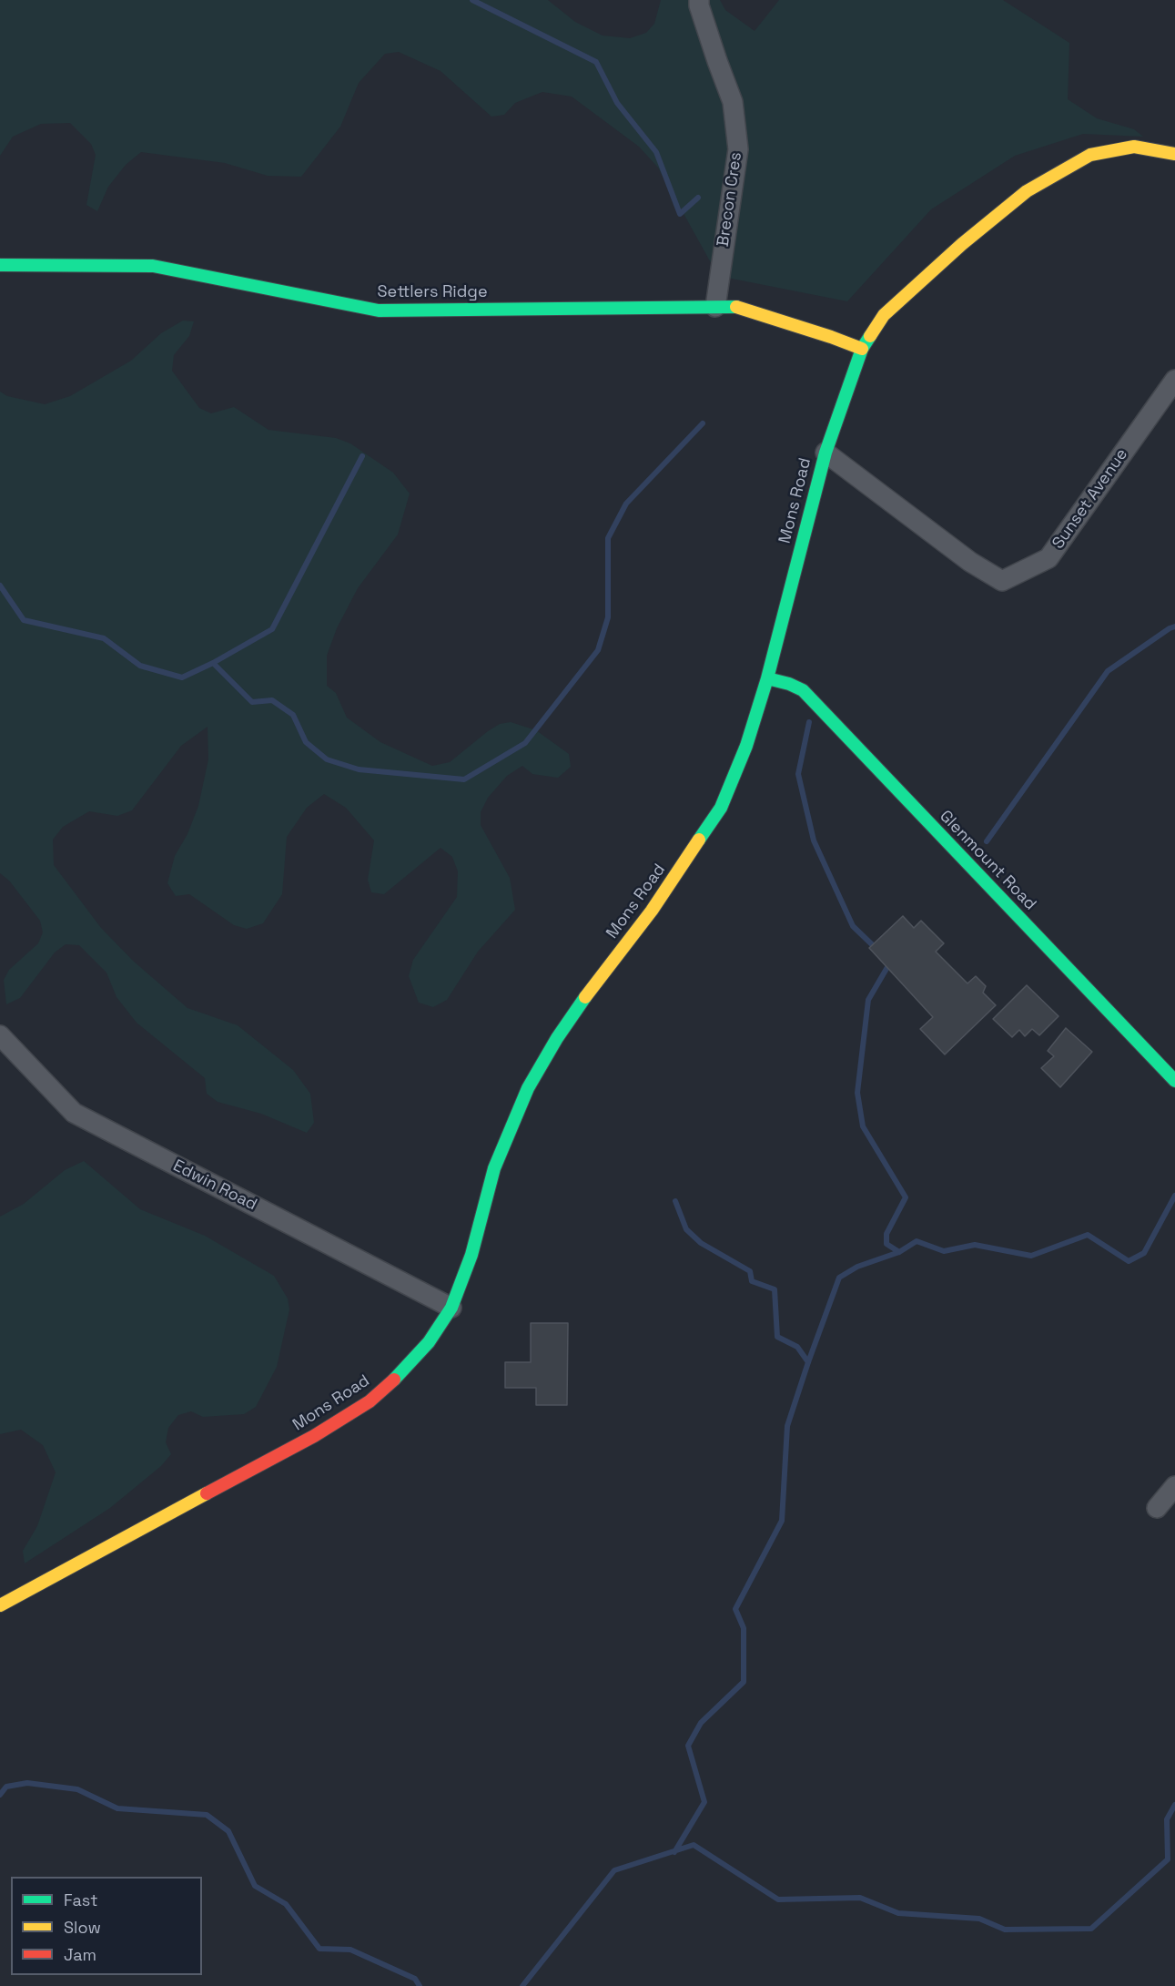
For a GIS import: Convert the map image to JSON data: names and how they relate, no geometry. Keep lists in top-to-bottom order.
{
  "streets": {
    "main road": ["Settlers Ridge", "Mons Road", "Glenmount Road"],
    "street": ["Brecon Cres", "Sunset Avenue", "Edwin Road"]
  },
  "crossings": [
    ["Brecon Cres", "Settlers Ridge"],
    ["Settlers Ridge", "Mons Road"],
    ["Sunset Avenue", "Mons Road"],
    ["Mons Road", "Glenmount Road"],
    ["Mons Road", "Edwin Road"]
  ],
  "legend": ["Fast", "Slow", "Jam"]
}
